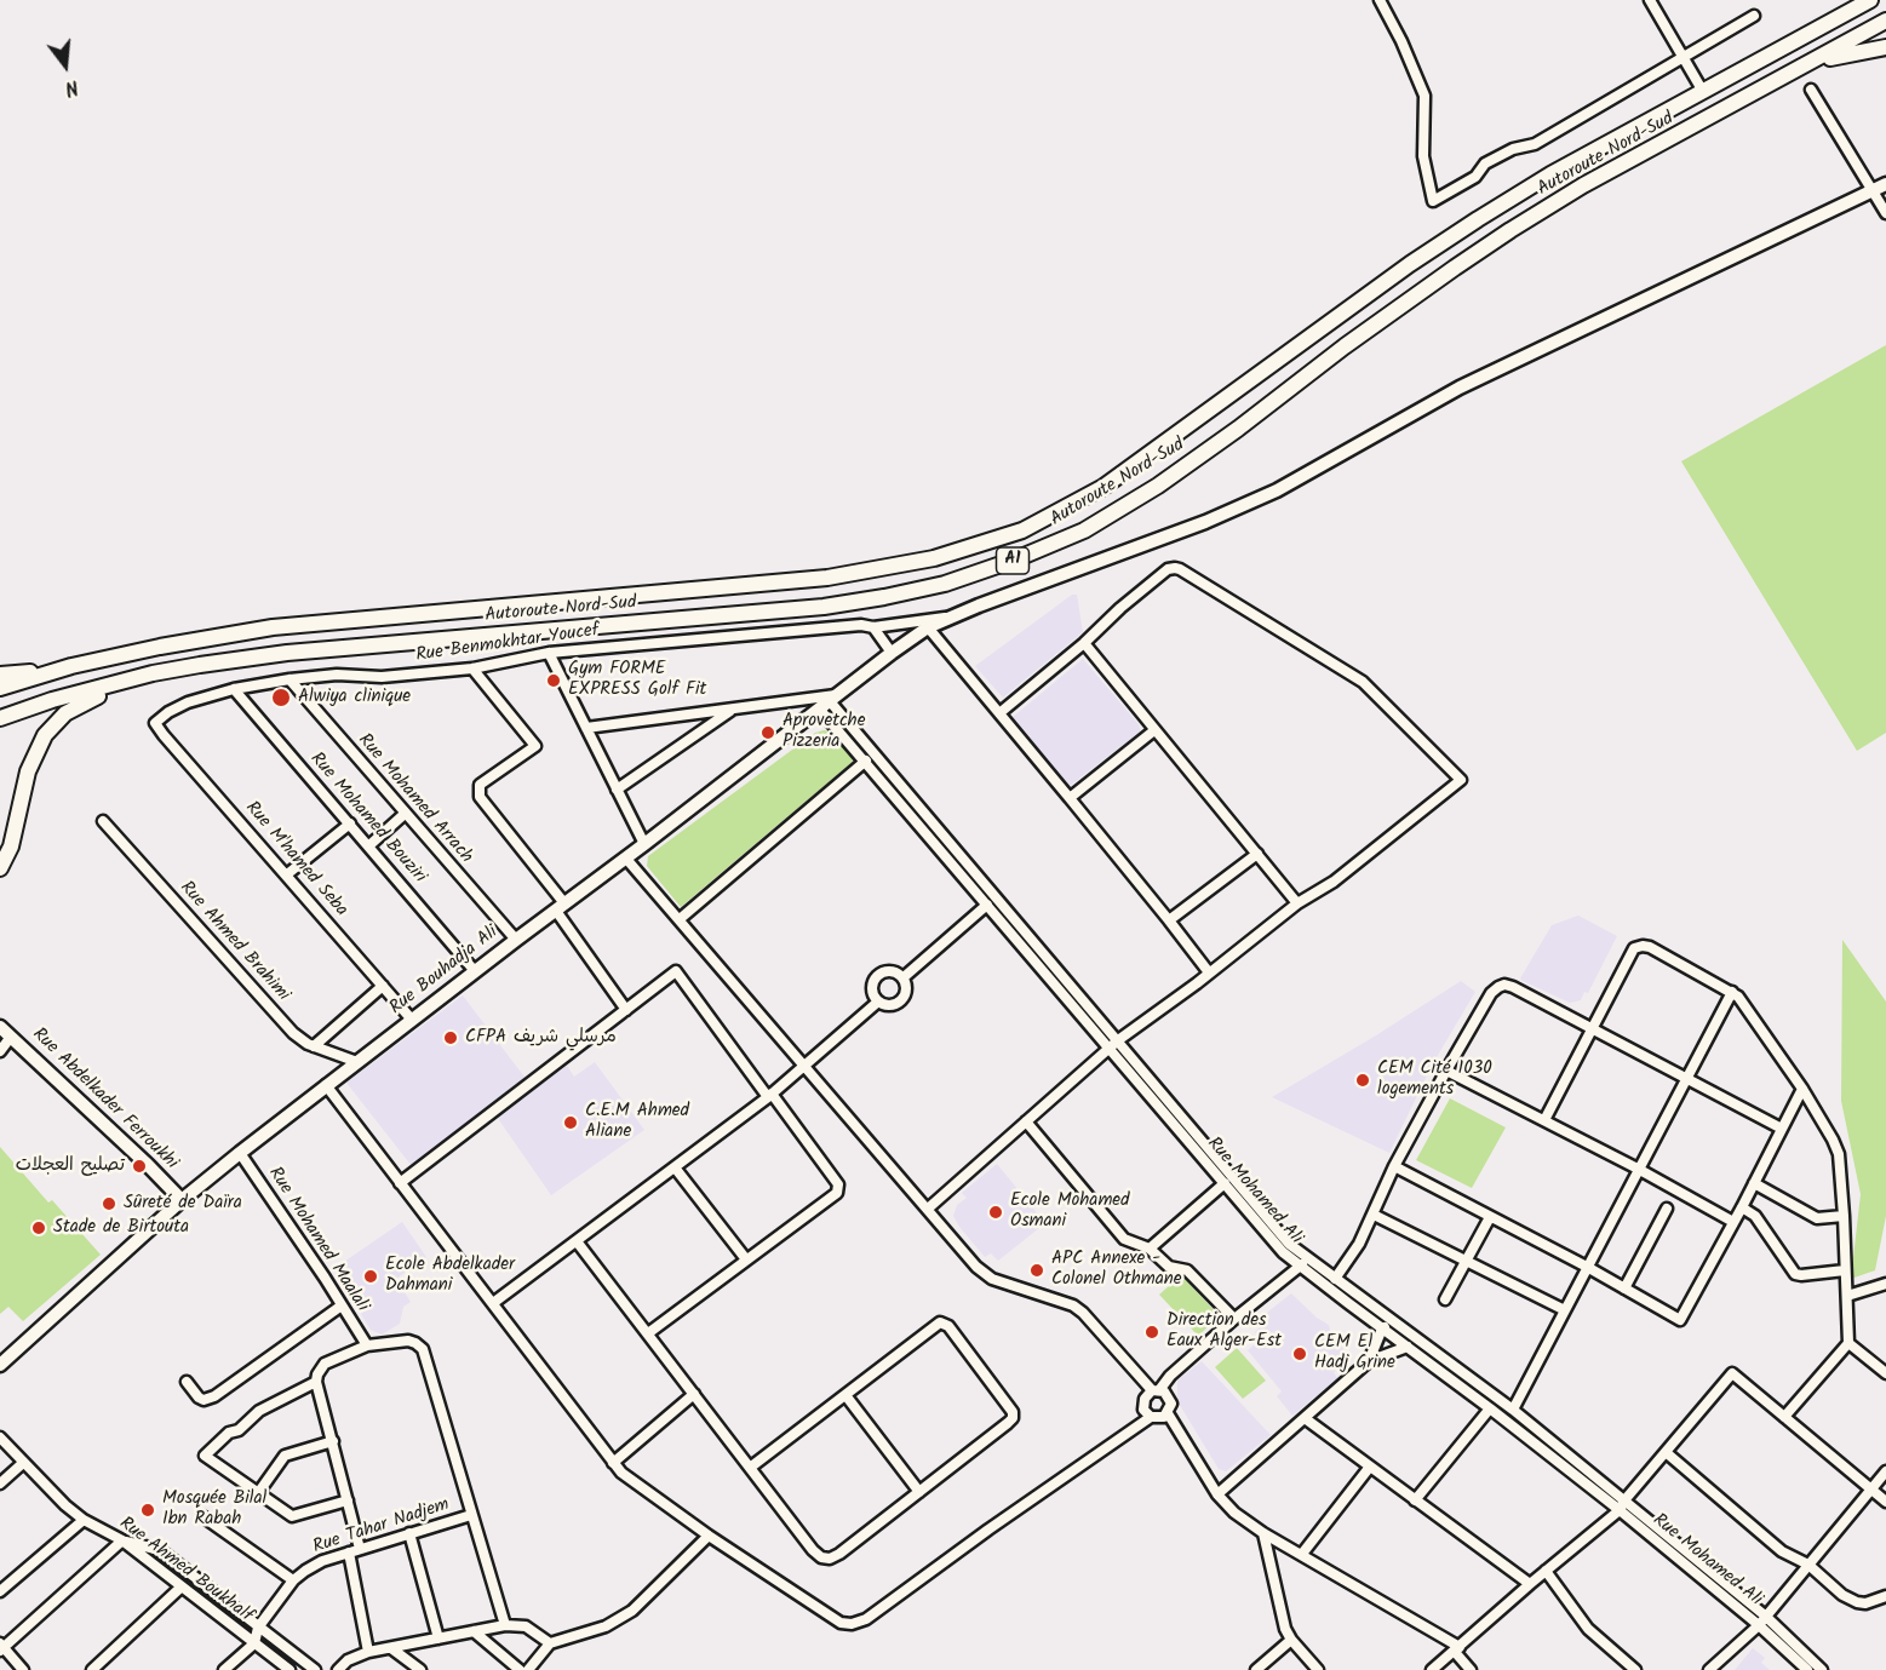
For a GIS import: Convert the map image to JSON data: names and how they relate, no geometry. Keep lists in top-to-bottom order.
{
  "streets": {
    "highway": ["Autoroute Nord-Sud", "A1"],
    "main road": ["Rue Bouhadja Ali", "Rue Abdelkader Ferroukhi"],
    "street": [
      "Rue Benmokhtar Youcef",
      "Rue Mohamed Arrach",
      "Rue Mohamed Bouziri",
      "Rue M'hamed Seba",
      "Rue Ahmed Brahimi",
      "Rue Mohamed Ali",
      "Rue Mohamed Maalali",
      "Rue Tahar Nadjem",
      "Rue Ahmed Boukhalf"
    ]
  },
  "crossings": [
    ["Rue Benmokhtar Youcef", "Rue Mohamed Arrach"],
    ["Rue Benmokhtar Youcef", "Rue Mohamed Bouziri"],
    ["Rue Benmokhtar Youcef", "Rue M'hamed Seba"],
    ["Rue Benmokhtar Youcef", "Rue Bouhadja Ali"],
    ["Rue Mohamed Arrach", "Rue Bouhadja Ali"],
    ["Rue Mohamed Bouziri", "Rue Bouhadja Ali"],
    ["Rue M'hamed Seba", "Rue Bouhadja Ali"],
    ["Rue Ahmed Brahimi", "Rue Bouhadja Ali"],
    ["Rue Bouhadja Ali", "Rue Abdelkader Ferroukhi"],
    ["Rue Bouhadja Ali", "Rue Mohamed Ali"],
    ["Rue Bouhadja Ali", "Rue Mohamed Maalali"],
    ["Rue Tahar Nadjem", "Rue Ahmed Boukhalf"]
  ],
  "places": [
    "Gym FORME EXPRESS Golf Fit",
    "Alwiya clinique",
    "Aprovetche Pizzeria",
    "CFPA مرسلي شريف",
    "CEM Cité 1030 logements",
    "C.E.M Ahmed Aliane",
    "تصليح العجلات",
    "Sûreté de Daïra",
    "Ecole Mohamed Osmani",
    "Stade de Birtouta",
    "APC Annexe - Colonel Othmane",
    "Ecole Abdelkader Dahmani",
    "Direction des Eaux Alger-Est",
    "CEM El Hadj Grine",
    "Mosquée Bilal Ibn Rabah"
  ],
  "north": "bottom"
}
